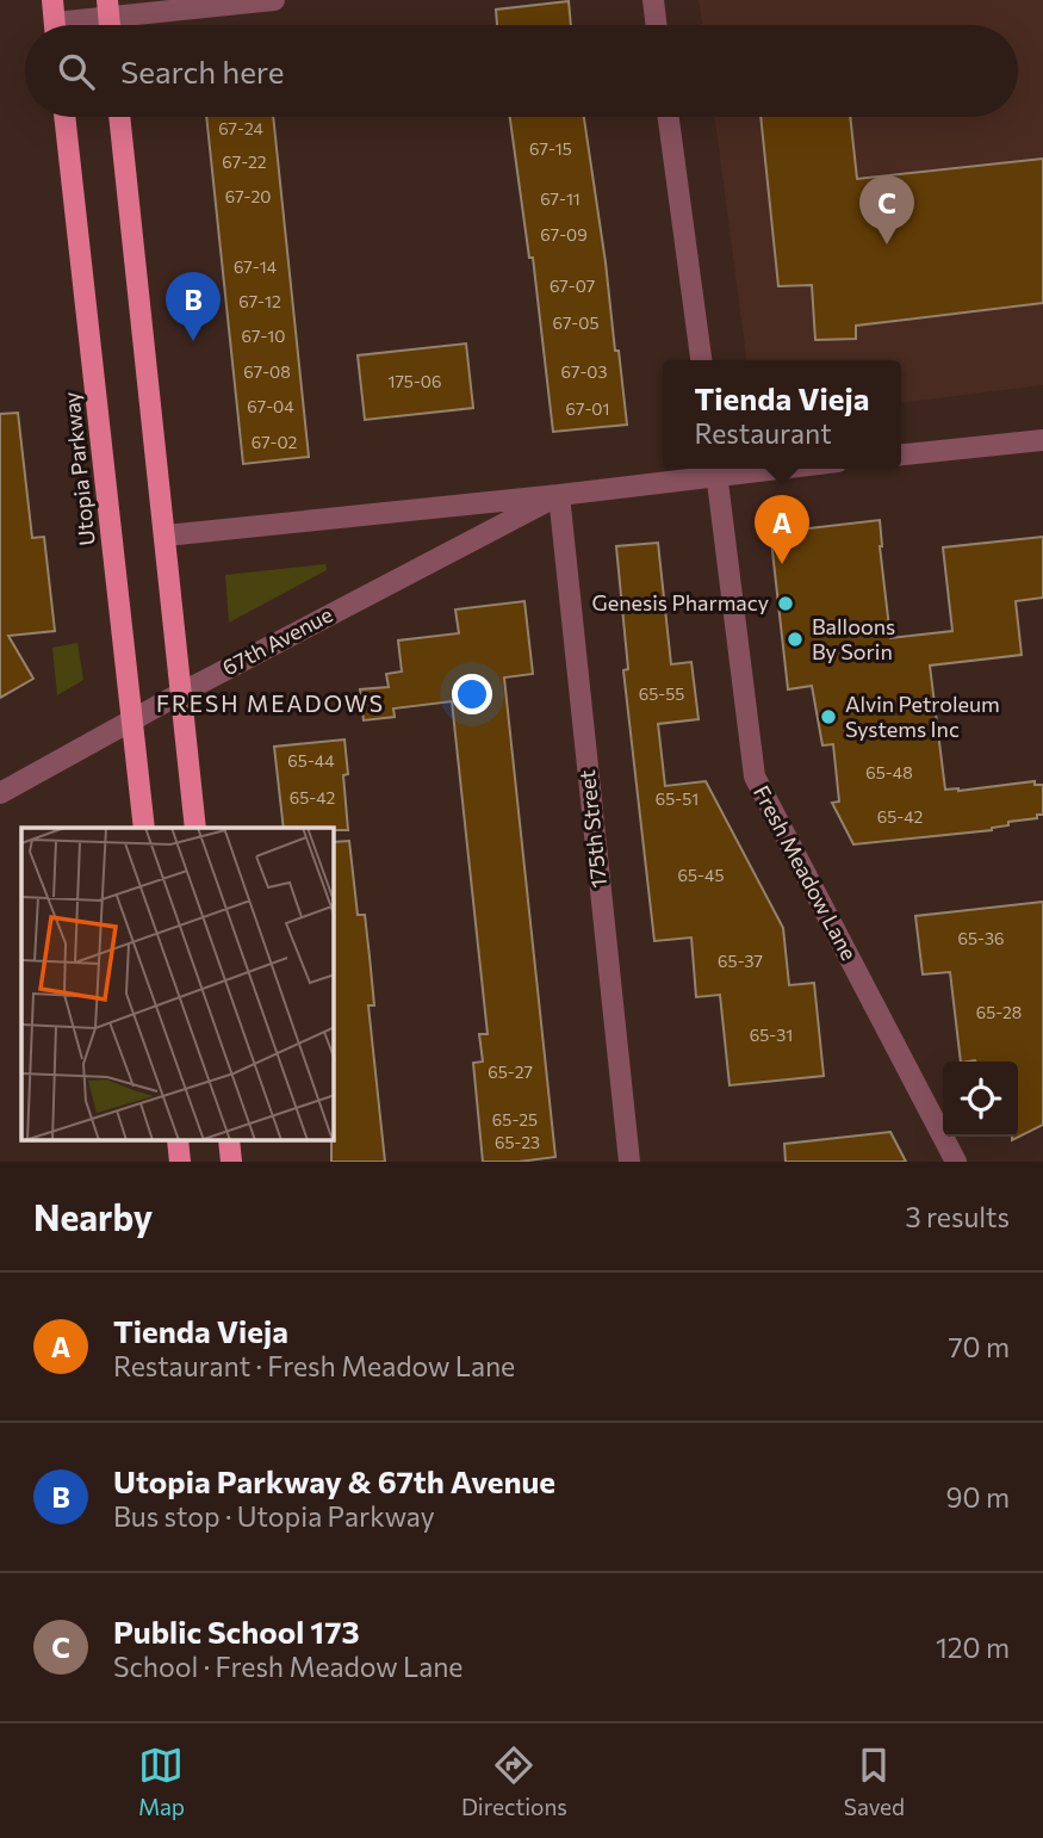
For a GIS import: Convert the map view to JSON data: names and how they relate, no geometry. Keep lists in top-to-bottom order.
{
  "streets": {
    "main road": ["Utopia Parkway"],
    "street": ["67th Avenue", "175th Street", "Fresh Meadow Lane"]
  },
  "crossings": [
    ["Utopia Parkway", "67th Avenue"],
    ["67th Avenue", "175th Street"],
    ["67th Avenue", "Fresh Meadow Lane"]
  ],
  "districts": ["FRESH MEADOWS"],
  "places": ["Genesis Pharmacy", "Balloons By Sorin", "Alvin Petroleum Systems Inc"],
  "house_numbers": [
    "67-24",
    "67-15",
    "67-22",
    "67-20",
    "67-11",
    "67-09",
    "67-14",
    "67-07",
    "67-12",
    "67-05",
    "67-10",
    "67-08",
    "67-03",
    "175-06",
    "67-04",
    "67-01",
    "67-02",
    "65-55",
    "65-44",
    "65-48",
    "65-42",
    "65-51",
    "65-42",
    "65-45",
    "65-36",
    "65-37",
    "65-28",
    "65-31",
    "65-27",
    "65-25",
    "65-23"
  ],
  "page": {
    "search": "Search here",
    "pins": ["C", "B", "A"],
    "popup": ["Tienda Vieja", "Restaurant"],
    "heading": ["Nearby", "3 results"],
    "list": [
      {
        "mark": "A",
        "name": "Tienda Vieja",
        "note": "Restaurant · Fresh Meadow Lane",
        "value": "70 m"
      },
      {
        "mark": "B",
        "name": "Utopia Parkway & 67th Avenue",
        "note": "Bus stop · Utopia Parkway",
        "value": "90 m"
      },
      {
        "mark": "C",
        "name": "Public School 173",
        "note": "School · Fresh Meadow Lane",
        "value": "120 m"
      }
    ],
    "nav": ["Map", "Directions", "Saved"]
  }
}
